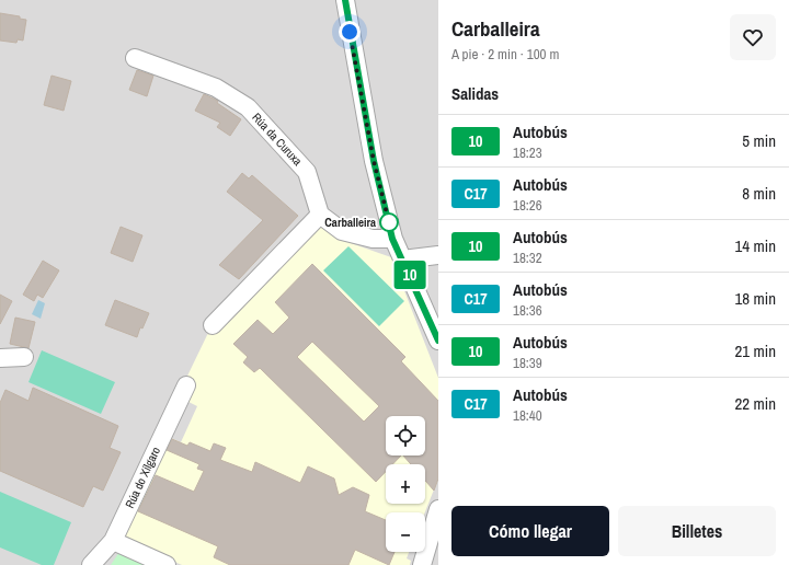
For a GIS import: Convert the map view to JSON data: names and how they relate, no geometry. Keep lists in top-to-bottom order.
{
  "streets": {
    "street": ["Rúa da Curuxa", "Rúa do Xílgaro"]
  },
  "places": ["Carballeira"],
  "lines": ["bus line 10"],
  "page": {
    "on_map": "10",
    "heading": [
      ["Carballeira", "A pie · 2 min · 100 m"],
      "Salidas"
    ],
    "list": [
      {
        "mark": "10",
        "name": "Autobús",
        "note": "18:23",
        "value": "5 min"
      },
      {
        "mark": "C17",
        "name": "Autobús",
        "note": "18:26",
        "value": "8 min"
      },
      {
        "mark": "10",
        "name": "Autobús",
        "note": "18:32",
        "value": "14 min"
      },
      {
        "mark": "C17",
        "name": "Autobús",
        "note": "18:36",
        "value": "18 min"
      },
      {
        "mark": "10",
        "name": "Autobús",
        "note": "18:39",
        "value": "21 min"
      },
      {
        "mark": "C17",
        "name": "Autobús",
        "note": "18:40",
        "value": "22 min"
      }
    ],
    "map_buttons": ["+", "−"],
    "buttons": ["Cómo llegar", "Billetes"]
  }
}
